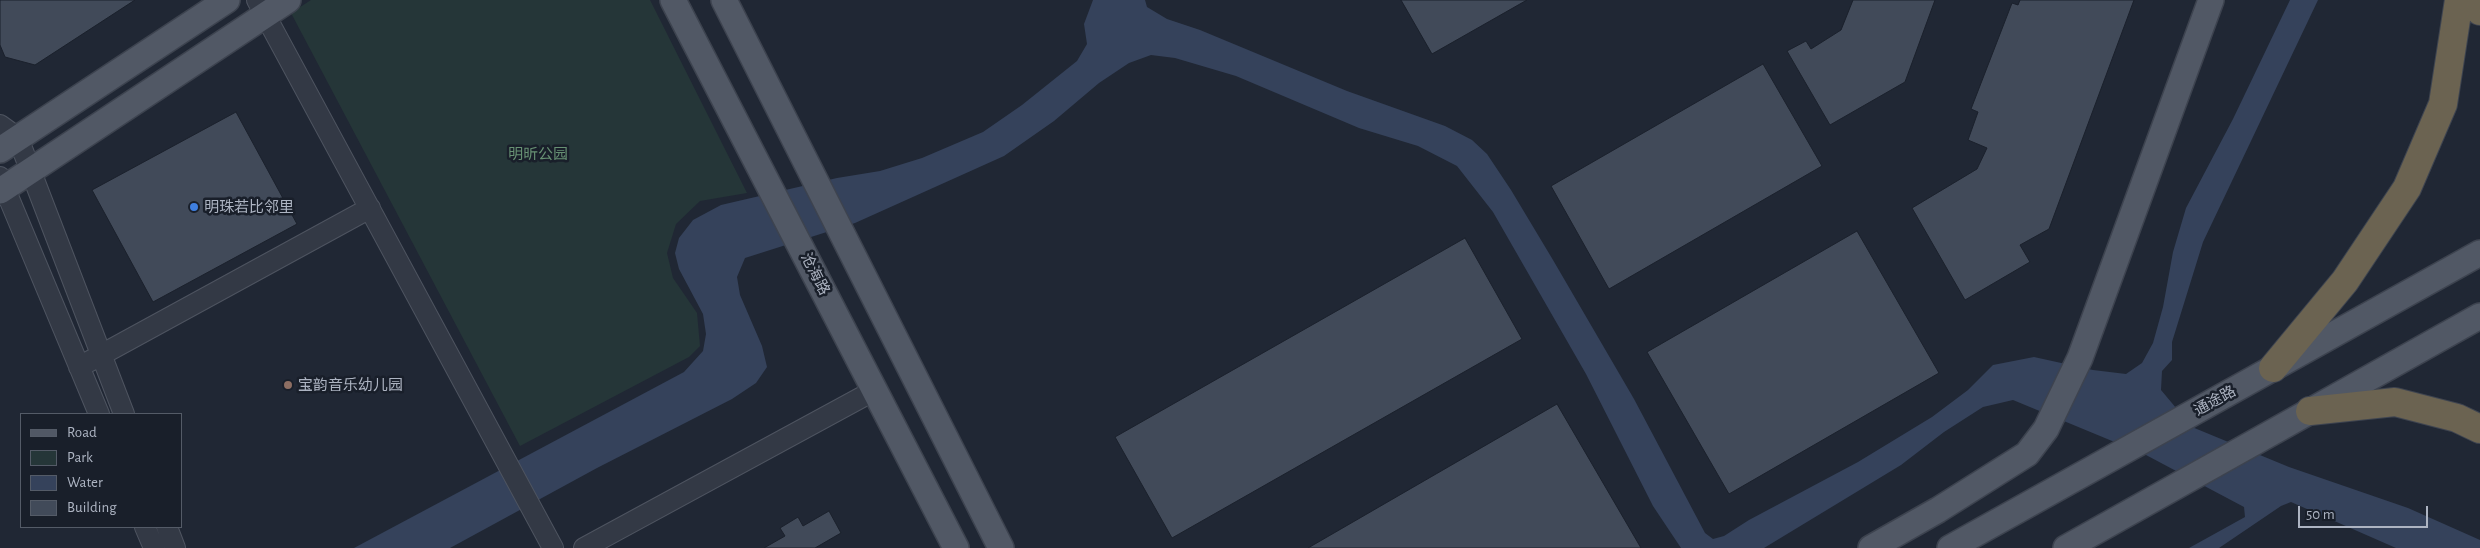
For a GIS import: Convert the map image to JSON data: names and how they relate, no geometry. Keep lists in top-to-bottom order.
{
  "streets": {
    "main road": ["沧海路", "通途路"]
  },
  "parks": ["明昕公园"],
  "places": ["明珠若比邻里", "宝韵音乐幼儿园"],
  "legend": [
    "Road",
    "Park",
    "Water",
    "Building"
  ],
  "scale_bar": "50 m"
}
